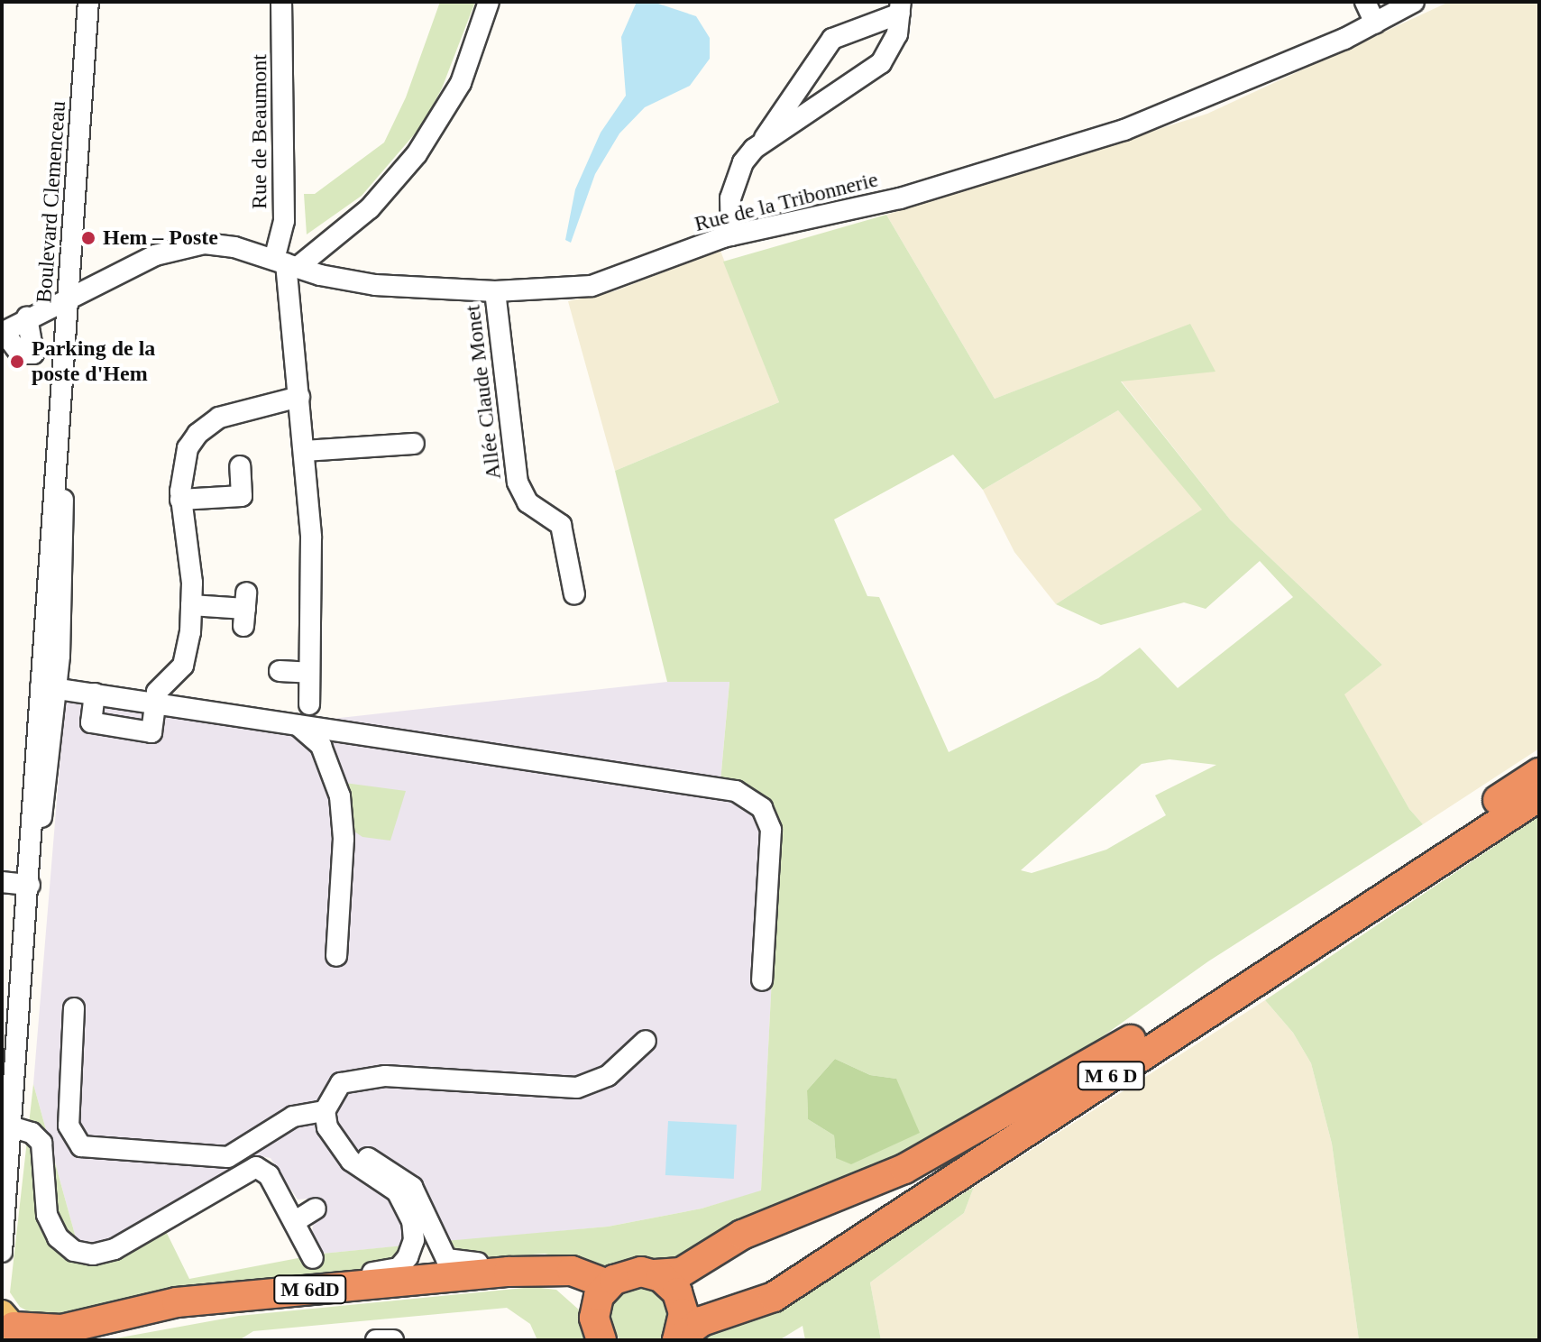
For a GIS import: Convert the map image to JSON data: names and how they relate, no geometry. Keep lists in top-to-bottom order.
{
  "streets": {
    "highway": ["M 6 D", "M 6dD"],
    "street": [
      "Rue de Beaumont",
      "Boulevard Clemenceau",
      "Rue de la Tribonnerie",
      "Allée Claude Monet"
    ]
  },
  "crossings": [
    ["Rue de Beaumont", "Rue de la Tribonnerie"],
    ["Boulevard Clemenceau", "Rue de la Tribonnerie"],
    ["Rue de la Tribonnerie", "Allée Claude Monet"]
  ],
  "places": ["Hem – Poste", "Parking de la poste d'Hem"]
}
